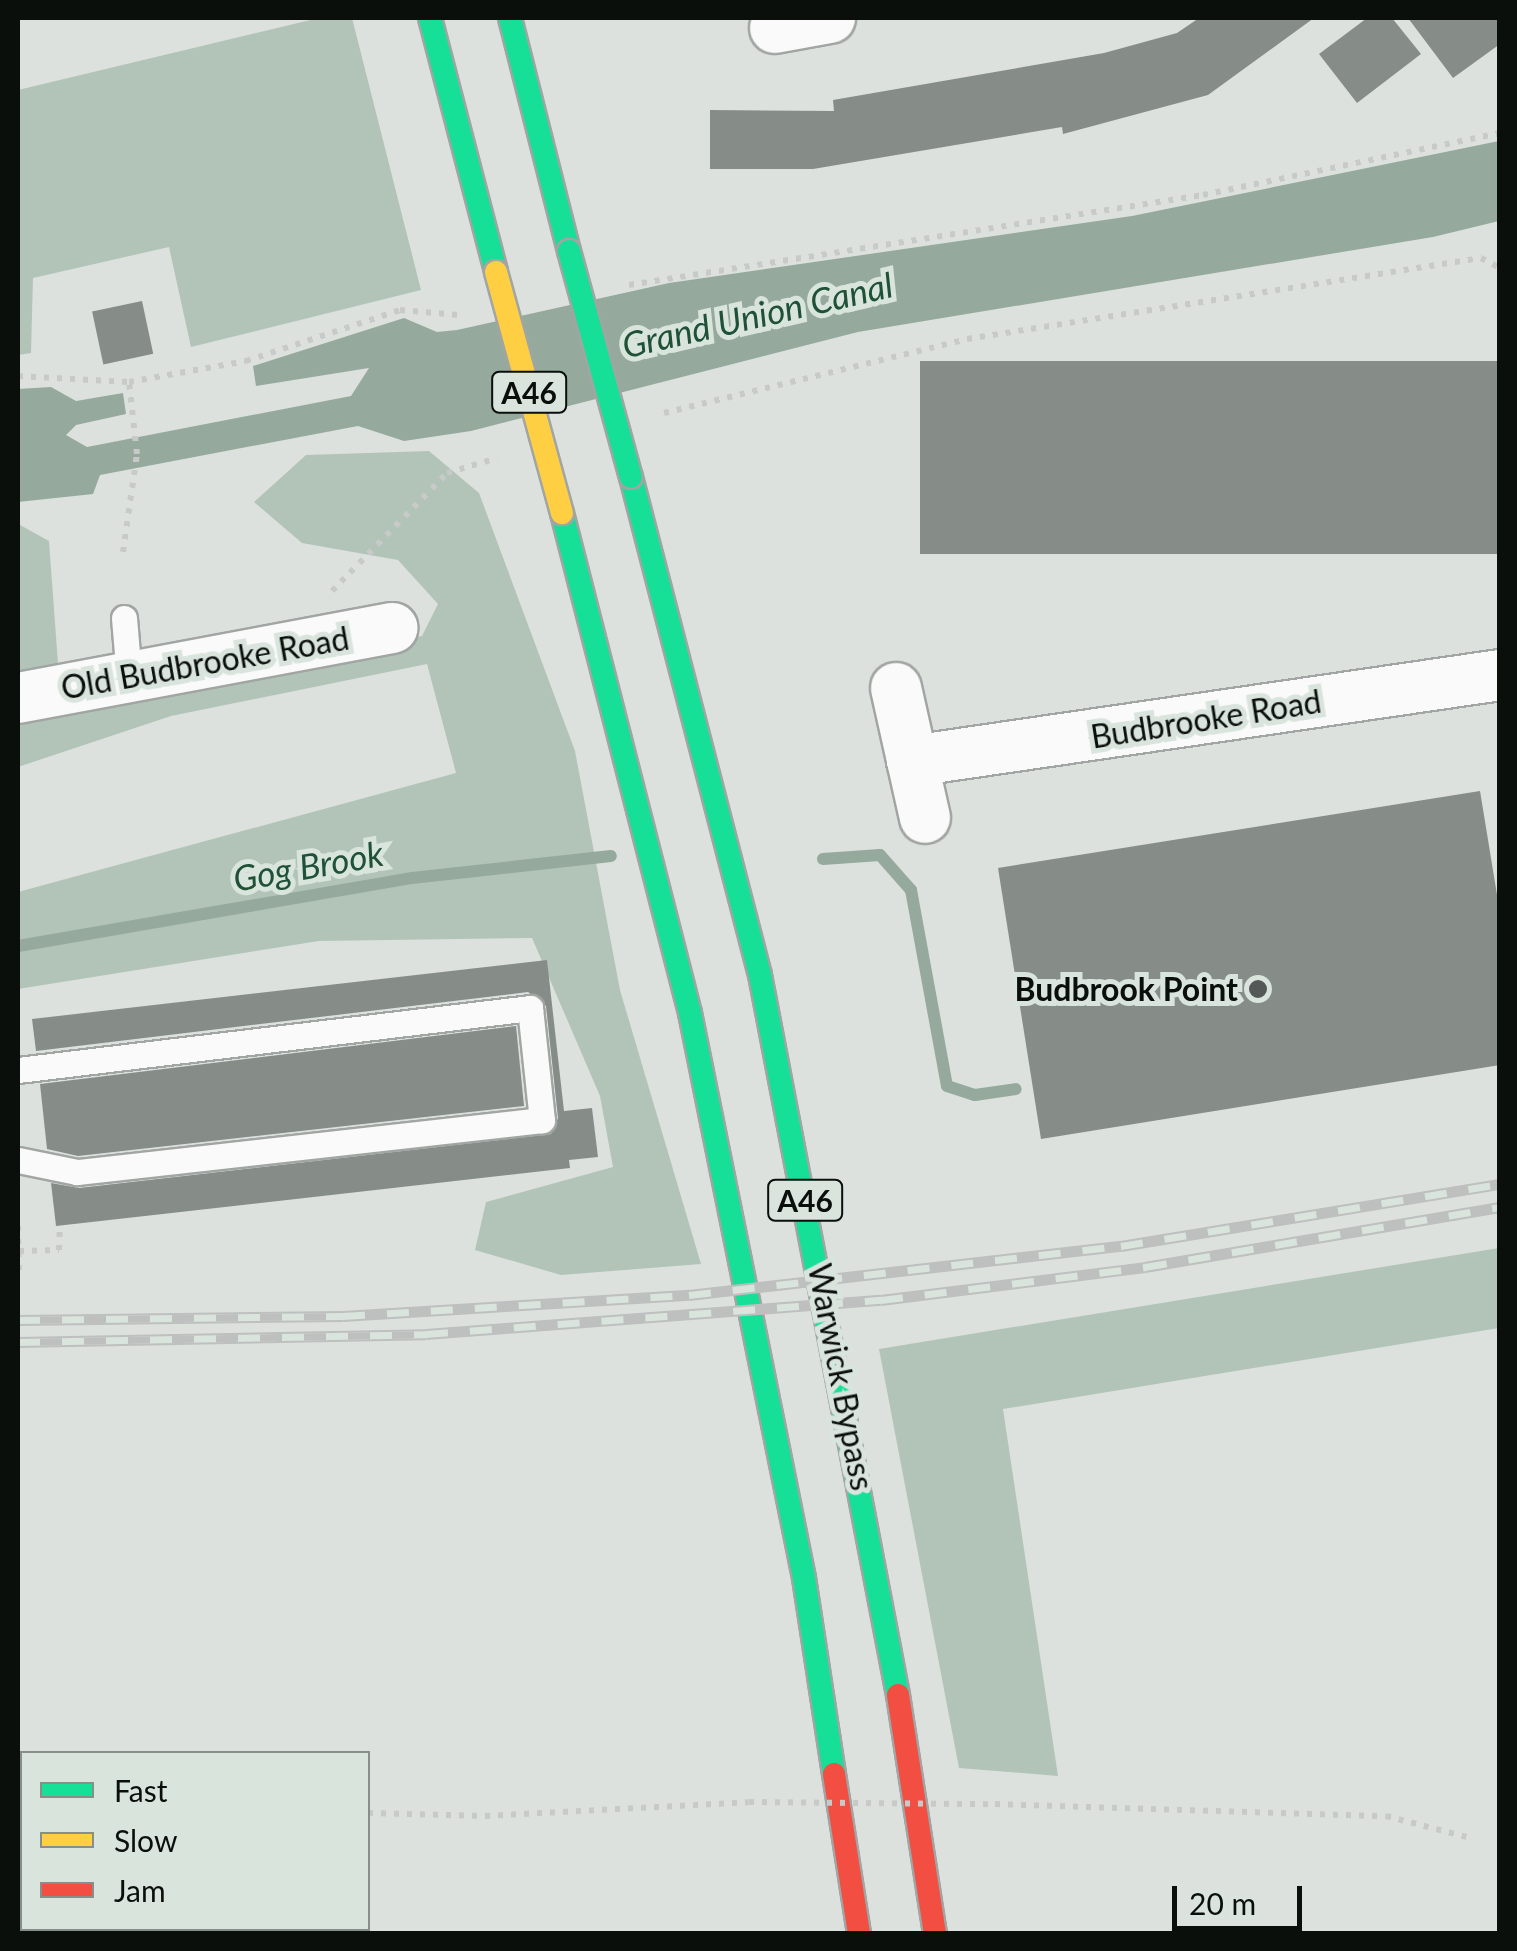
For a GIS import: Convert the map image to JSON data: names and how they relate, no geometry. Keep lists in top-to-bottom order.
{
  "streets": {
    "highway": ["A46", "Warwick Bypass"],
    "street": ["Old Budbrooke Road", "Budbrooke Road"]
  },
  "crossings": [
    ["A46", "Warwick Bypass"]
  ],
  "water": ["Grand Union Canal", "Gog Brook"],
  "places": ["Budbrook Point"],
  "legend": ["Fast", "Slow", "Jam"],
  "scale_bar": "20 m"
}
